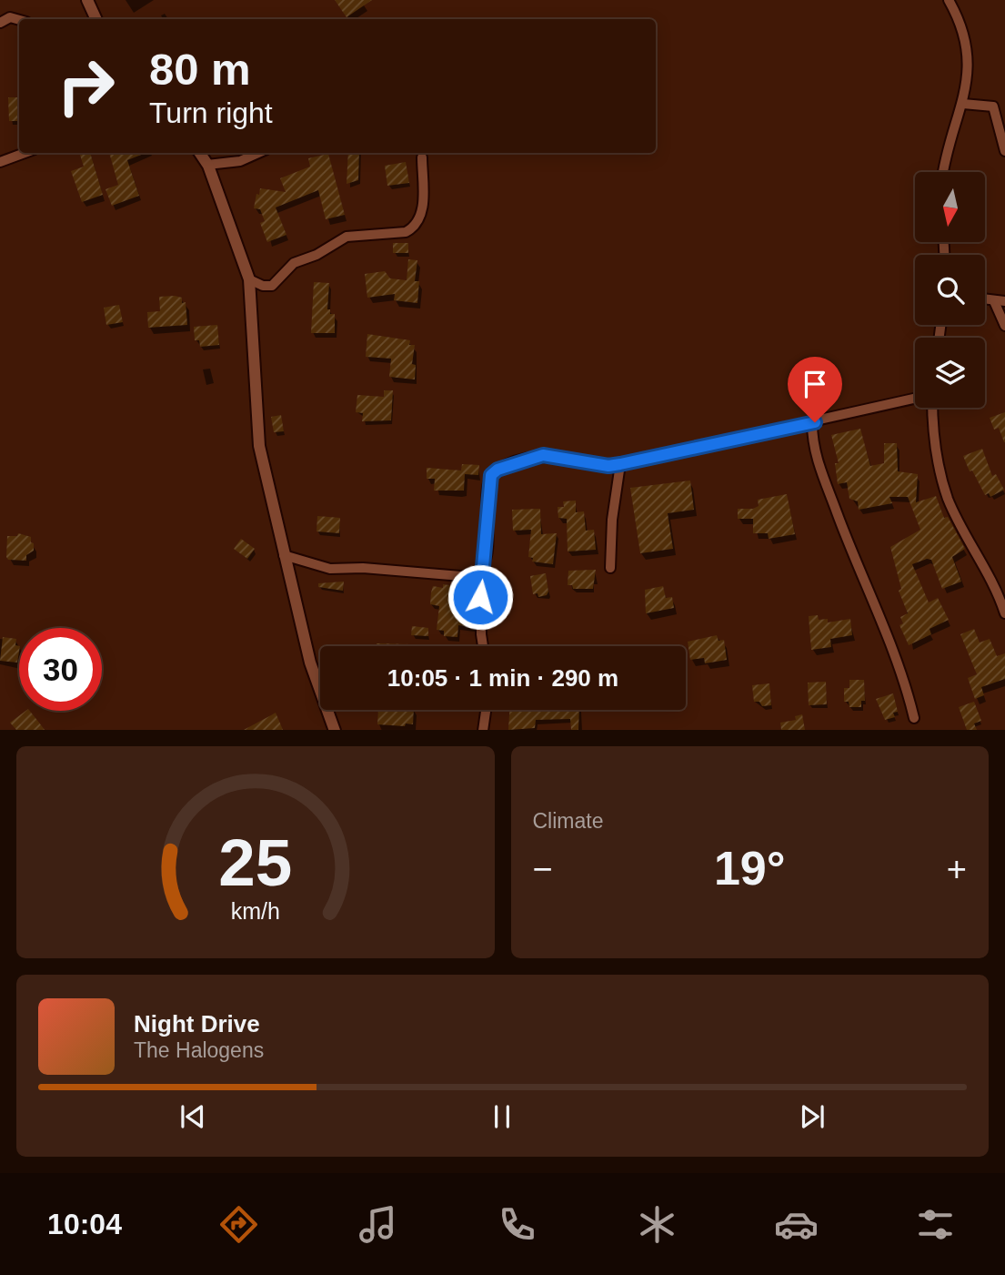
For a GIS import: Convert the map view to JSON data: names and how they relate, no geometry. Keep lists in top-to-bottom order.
{
  "north": "bottom",
  "page": {
    "turn": ["80 m", "Turn right"],
    "limit": "30",
    "trip": "10:05 · 1 min · 290 m",
    "tile": "Climate",
    "heat": ["−", "19°", "+"],
    "song": ["Night Drive", "The Halogens"],
    "tabs": "10:04",
    "gauge": ["25", "km/h"]
  }
}
